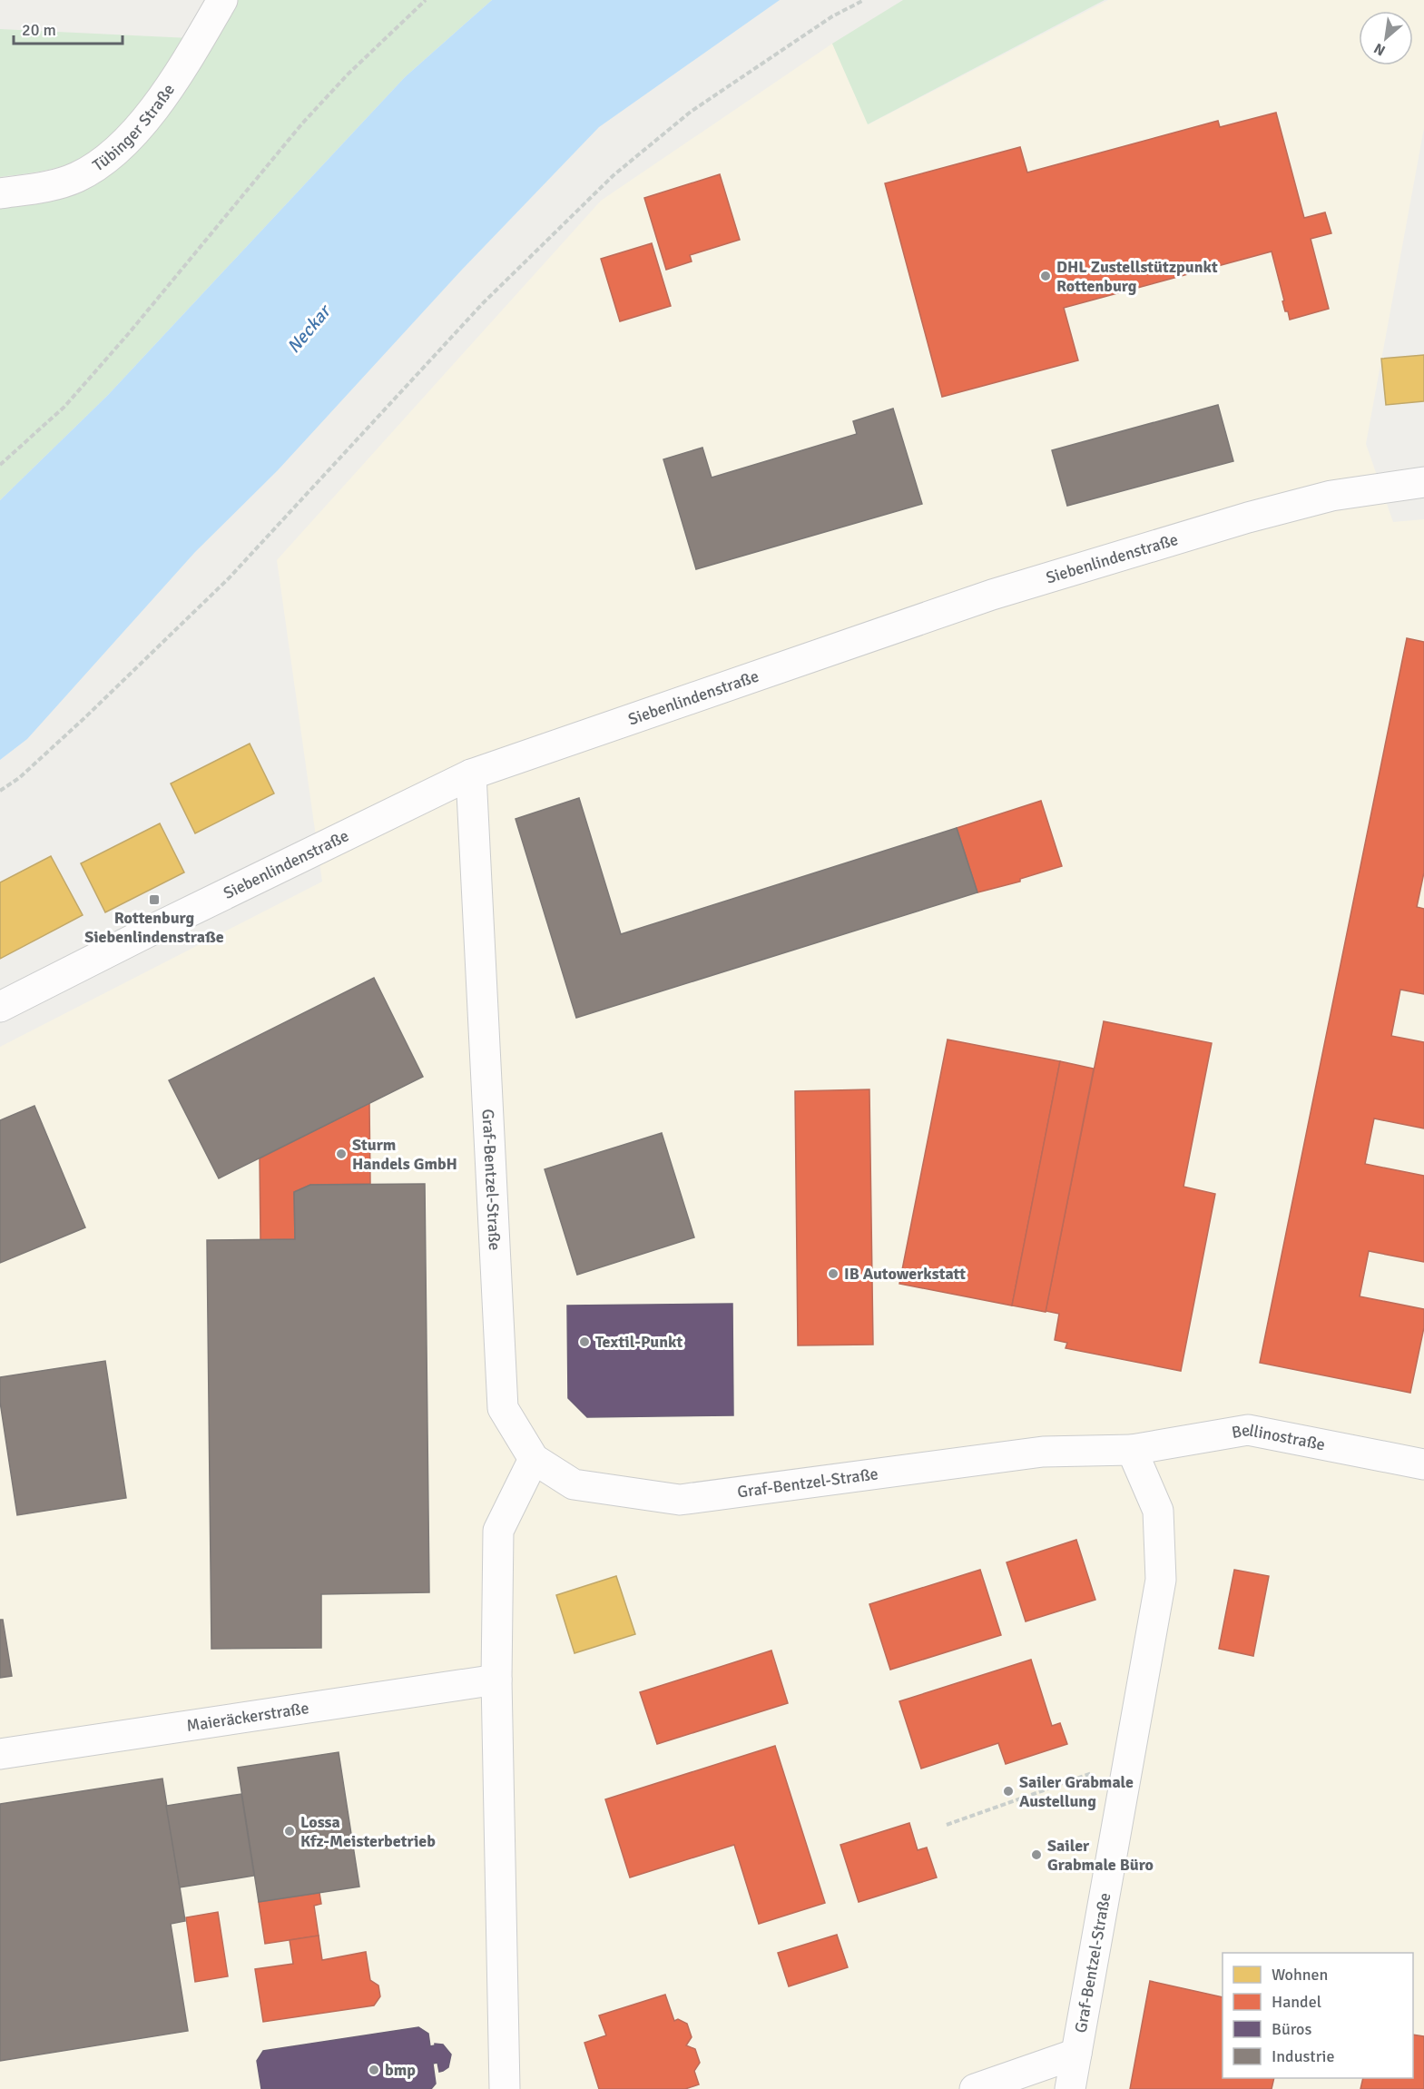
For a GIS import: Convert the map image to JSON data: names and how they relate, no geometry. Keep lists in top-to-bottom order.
{
  "streets": {
    "street": [
      "Tübinger Straße",
      "Siebenlindenstraße",
      "Graf-Bentzel-Straße",
      "Bellinostraße",
      "Maieräckerstraße"
    ]
  },
  "crossings": [
    ["Siebenlindenstraße", "Graf-Bentzel-Straße"],
    ["Graf-Bentzel-Straße", "Bellinostraße"]
  ],
  "water": ["Neckar"],
  "places": {
    "other": [
      "DHL Zustellstützpunkt Rottenburg",
      "Sturm Handels GmbH",
      "IB Autowerkstatt",
      "Textil-Punkt",
      "Sailer Grabmale Austellung",
      "Lossa Kfz-Meisterbetrieb",
      "Sailer Grabmale Büro",
      "bmp"
    ],
    "transit": ["Rottenburg Siebenlindenstraße"]
  },
  "legend": [
    "Wohnen",
    "Handel",
    "Büros",
    "Industrie"
  ],
  "scale_bar": "20 m",
  "north": "bottom left"
}
